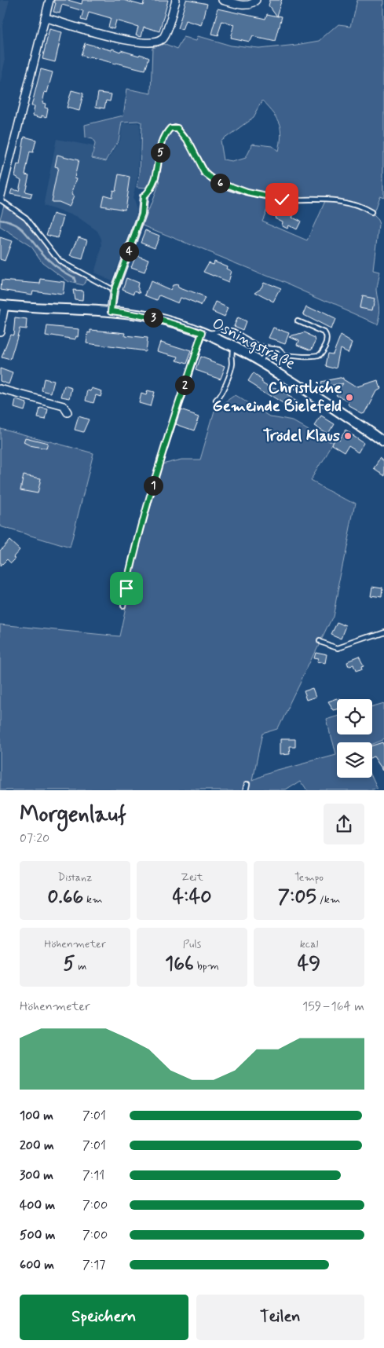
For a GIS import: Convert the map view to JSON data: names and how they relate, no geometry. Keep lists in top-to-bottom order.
{
  "streets": {
    "main road": ["Osningstraße"]
  },
  "places": ["Christliche Gemeinde Bielefeld", "Trödel Klaus"],
  "page": {
    "pins": [
      "5",
      "6",
      "4",
      "3",
      "2",
      "1"
    ],
    "heading": ["Morgenlauf", "07:20"],
    "stats": [
      ["Distanz", "0.66 km"],
      ["Zeit", "4:40"],
      ["Tempo", "7:05 /km"],
      ["Höhenmeter", "5 m"],
      ["Puls", "166 bpm"],
      ["kcal", "49"]
    ],
    "chart": ["Höhenmeter", "159–164 m"],
    "list": [
      {
        "name": "100 m",
        "note": "7:01"
      },
      {
        "name": "200 m",
        "note": "7:01"
      },
      {
        "name": "300 m",
        "note": "7:11"
      },
      {
        "name": "400 m",
        "note": "7:00"
      },
      {
        "name": "500 m",
        "note": "7:00"
      },
      {
        "name": "600 m",
        "note": "7:17"
      }
    ],
    "buttons": ["Speichern", "Teilen"]
  }
}
